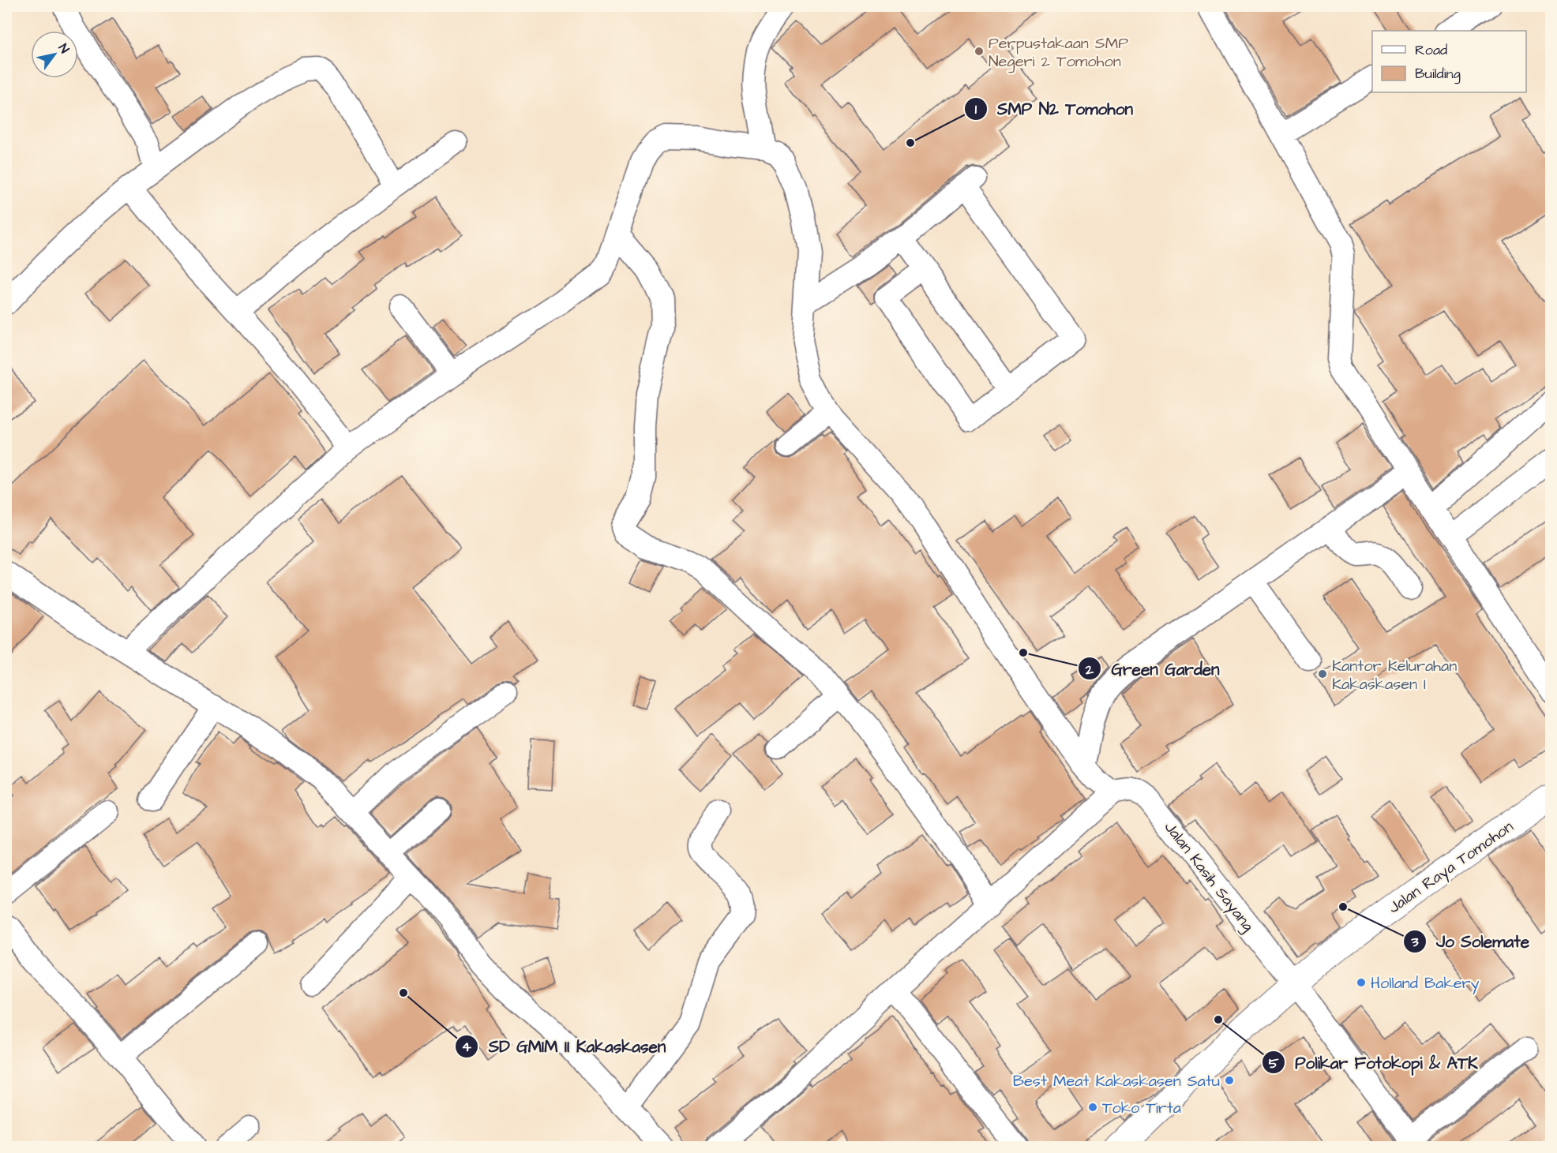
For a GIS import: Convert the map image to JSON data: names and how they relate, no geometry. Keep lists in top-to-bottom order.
{
  "streets": {
    "highway": ["Jalan Raya Tomohon"],
    "street": ["Jalan Kasih Sayang"]
  },
  "crossings": [
    ["Jalan Raya Tomohon", "Jalan Kasih Sayang"]
  ],
  "places": [
    "Perpustakaan SMP Negeri 2 Tomohon",
    "SMP N2 Tomohon",
    "Green Garden",
    "Kantor Kelurahan Kakaskasen I",
    "Jo Solemate",
    "Holland Bakery",
    "SD GMIM II Kakaskasen",
    "Polikar Fotokopi & ATK",
    "Best Meat Kakaskasen Satu",
    "Toko Tirta"
  ],
  "legend": ["Road", "Building"],
  "north": "top right"
}
